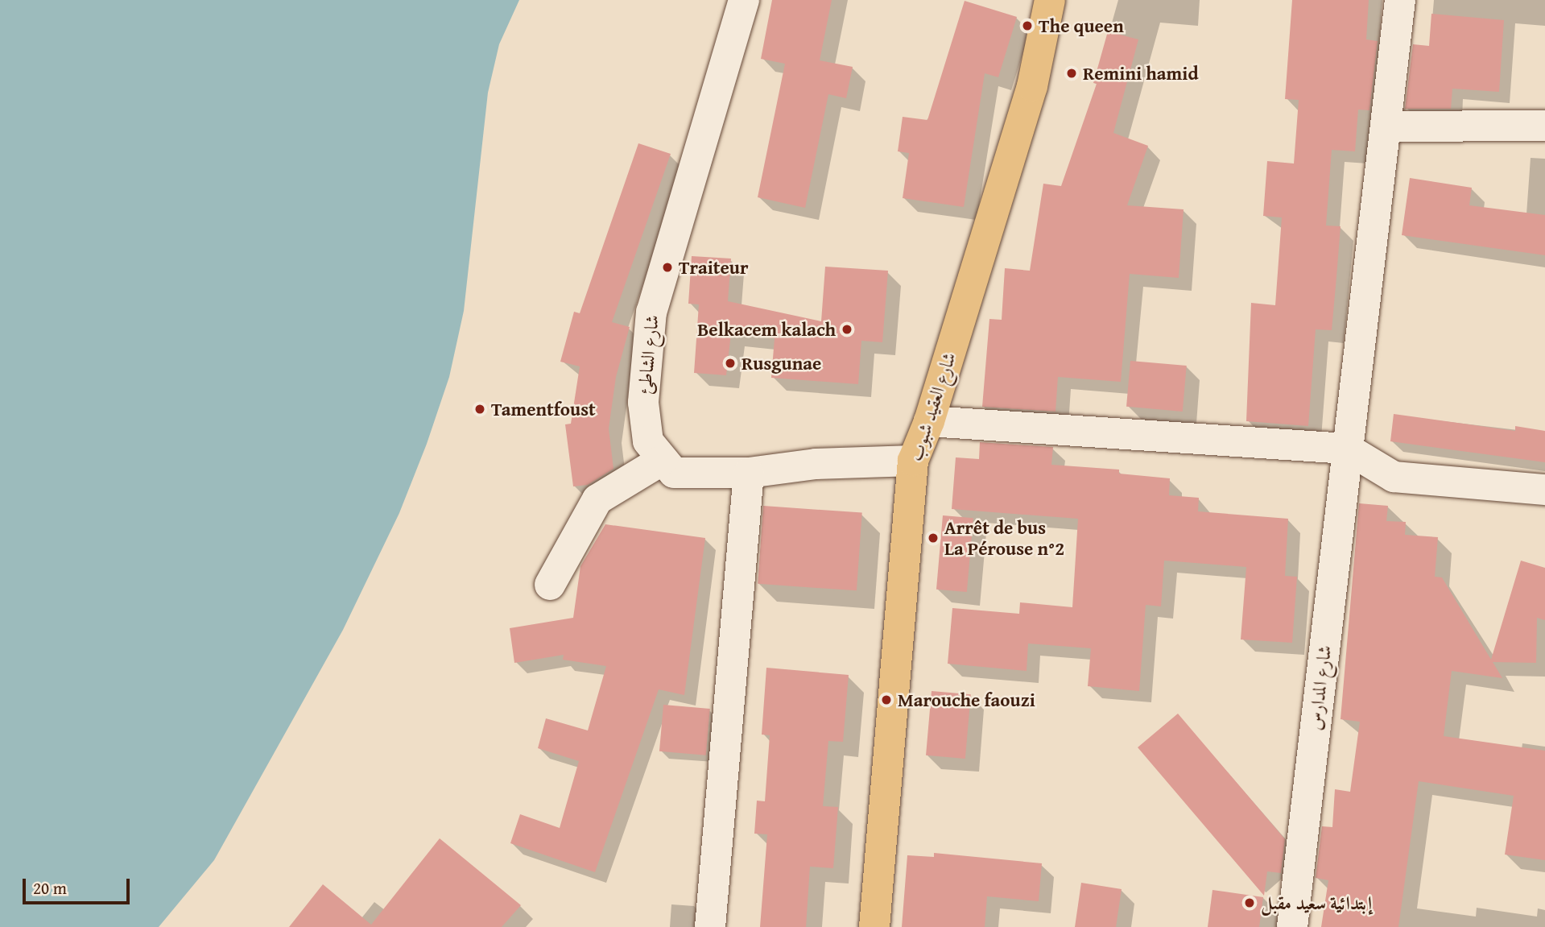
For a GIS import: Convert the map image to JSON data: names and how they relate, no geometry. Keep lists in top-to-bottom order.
{
  "streets": {
    "main road": ["شارع العقيد شبوب"],
    "street": ["شارع الشاطئ", "شارع المدارس"]
  },
  "crossings": [
    ["شارع الشاطئ", "شارع العقيد شبوب"]
  ],
  "places": [
    "The queen",
    "Remini hamid",
    "Traiteur",
    "Belkacem kalach",
    "Rusgunae",
    "Tamentfoust",
    "Arrêt de bus La Pérouse n°2",
    "Marouche faouzi",
    "إبتدائية سعيد مقبل"
  ],
  "scale_bar": "20 m"
}
